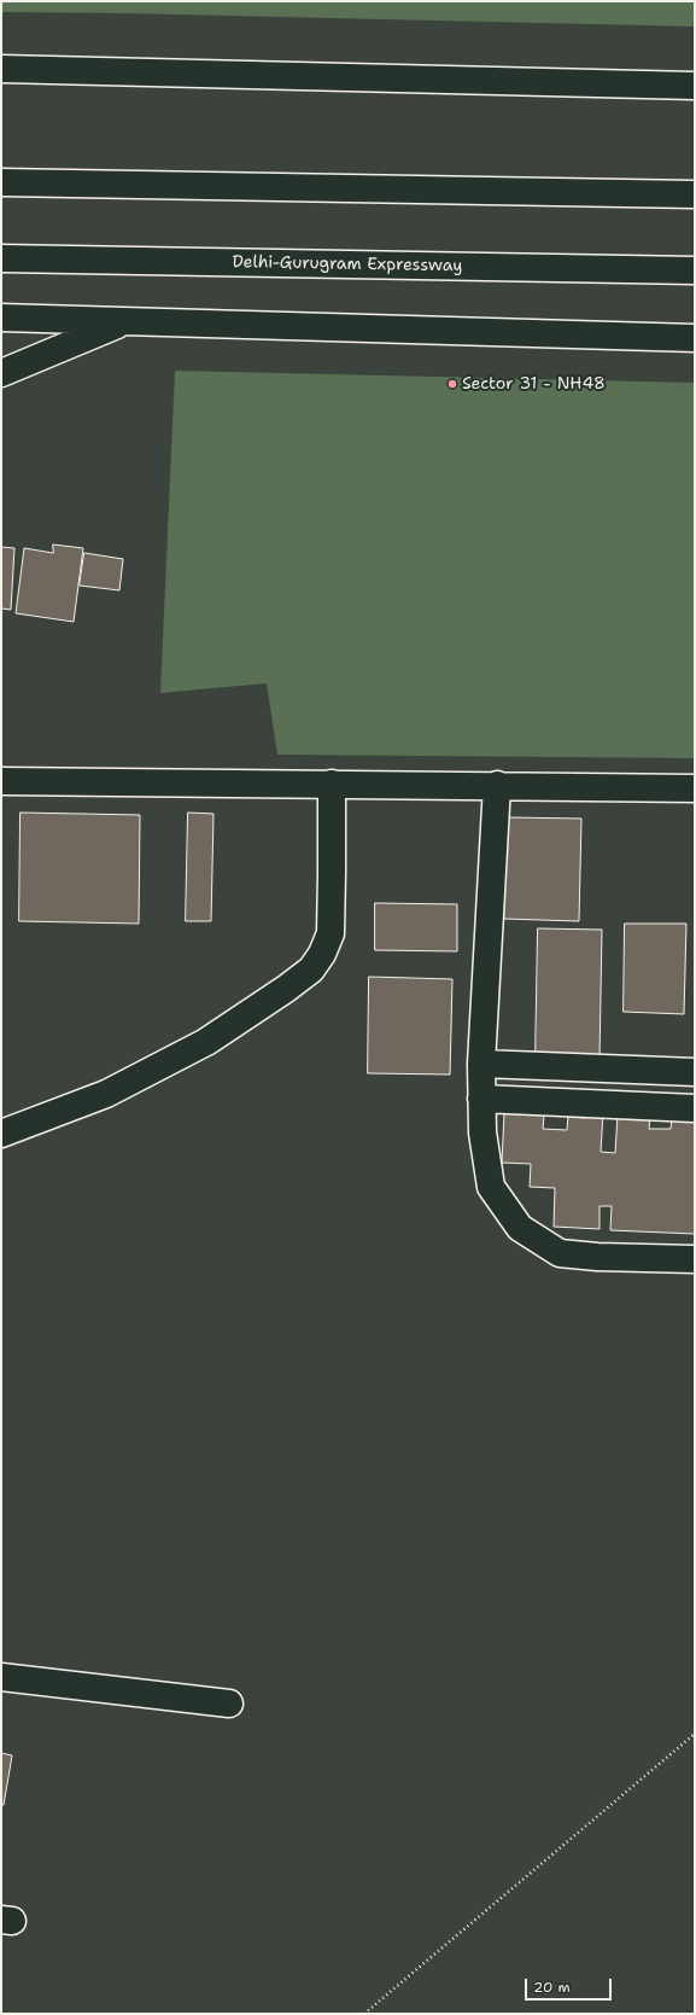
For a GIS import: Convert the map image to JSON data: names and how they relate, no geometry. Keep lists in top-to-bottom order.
{
  "streets": {
    "main road": ["Delhi-Gurugram Expressway"]
  },
  "places": ["Sector 31 - NH48"],
  "scale_bar": "20 m"
}
